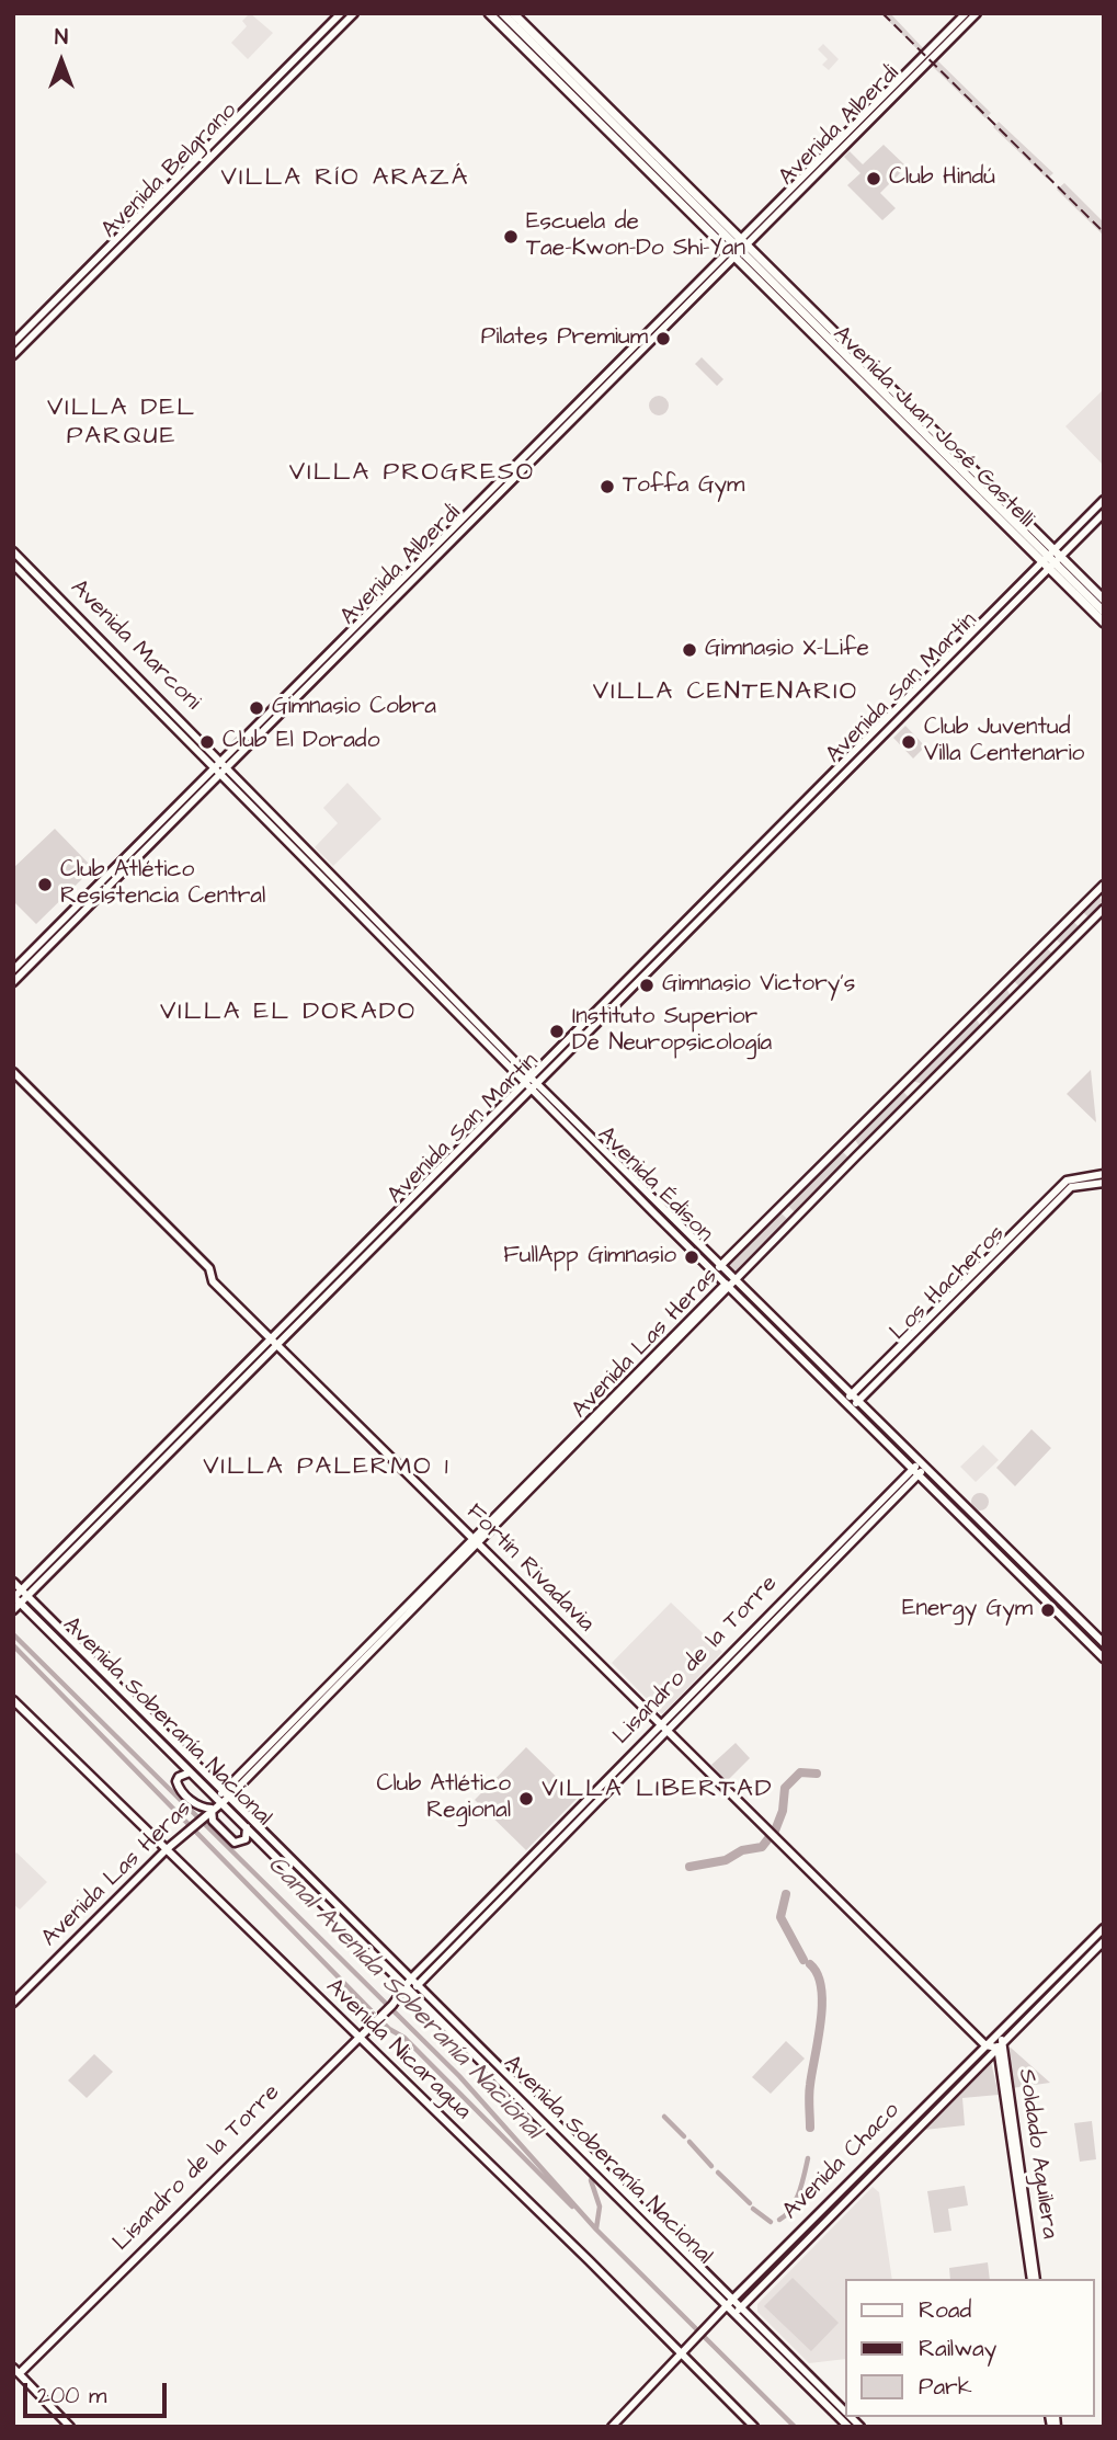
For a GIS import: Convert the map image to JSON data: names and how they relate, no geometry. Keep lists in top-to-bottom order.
{
  "streets": {
    "main road": [
      "Avenida Alberdi",
      "Avenida Belgrano",
      "Avenida Juan José Castelli",
      "Avenida Marconi",
      "Avenida San Martín",
      "Avenida Édison",
      "Los Hacheros",
      "Avenida Las Heras",
      "Fortín Rivadavia",
      "Lisandro de la Torre",
      "Avenida Soberanía Nacional",
      "Avenida Nicaragua",
      "Soldado Aguilera",
      "Avenida Chaco"
    ]
  },
  "crossings": [
    ["Avenida Alberdi", "Avenida Juan José Castelli"],
    ["Avenida Alberdi", "Avenida Marconi"],
    ["Avenida Alberdi", "Avenida Édison"],
    ["Avenida Juan José Castelli", "Avenida San Martín"],
    ["Avenida Marconi", "Avenida Édison"],
    ["Avenida San Martín", "Avenida Édison"],
    ["Avenida San Martín", "Fortín Rivadavia"],
    ["Avenida San Martín", "Avenida Soberanía Nacional"],
    ["Avenida Édison", "Los Hacheros"],
    ["Avenida Édison", "Avenida Las Heras"],
    ["Avenida Édison", "Lisandro de la Torre"],
    ["Los Hacheros", "Lisandro de la Torre"],
    ["Avenida Las Heras", "Fortín Rivadavia"],
    ["Avenida Las Heras", "Avenida Soberanía Nacional"],
    ["Avenida Las Heras", "Avenida Nicaragua"],
    ["Fortín Rivadavia", "Lisandro de la Torre"],
    ["Fortín Rivadavia", "Avenida Chaco"],
    ["Lisandro de la Torre", "Avenida Soberanía Nacional"],
    ["Lisandro de la Torre", "Avenida Nicaragua"],
    ["Avenida Soberanía Nacional", "Avenida Chaco"],
    ["Avenida Nicaragua", "Avenida Chaco"],
    ["Soldado Aguilera", "Avenida Chaco"]
  ],
  "districts": [
    "VILLA RÍO ARAZÁ",
    "VILLA DEL PARQUE",
    "VILLA PROGRESO",
    "VILLA CENTENARIO",
    "VILLA EL DORADO",
    "VILLA PALERMO 1",
    "VILLA LIBERTAD"
  ],
  "water": ["Canal Avenida Soberanía Nacional"],
  "places": [
    "Club Hindú",
    "Escuela de Tae-Kwon-Do Shi-Yan",
    "Pilates Premium",
    "Toffa Gym",
    "Gimnasio X-Life",
    "Gimnasio Cobra",
    "Club El Dorado",
    "Club Juventud Villa Centenario",
    "Club Atlético Resistencia Central",
    "Gimnasio Victory's",
    "Instituto Superior De Neuropsicología",
    "FullApp Gimnasio",
    "Energy Gym",
    "Club Atlético Regional"
  ],
  "legend": ["Road", "Railway", "Park"],
  "scale_bar": "200 m",
  "north": "top"
}
